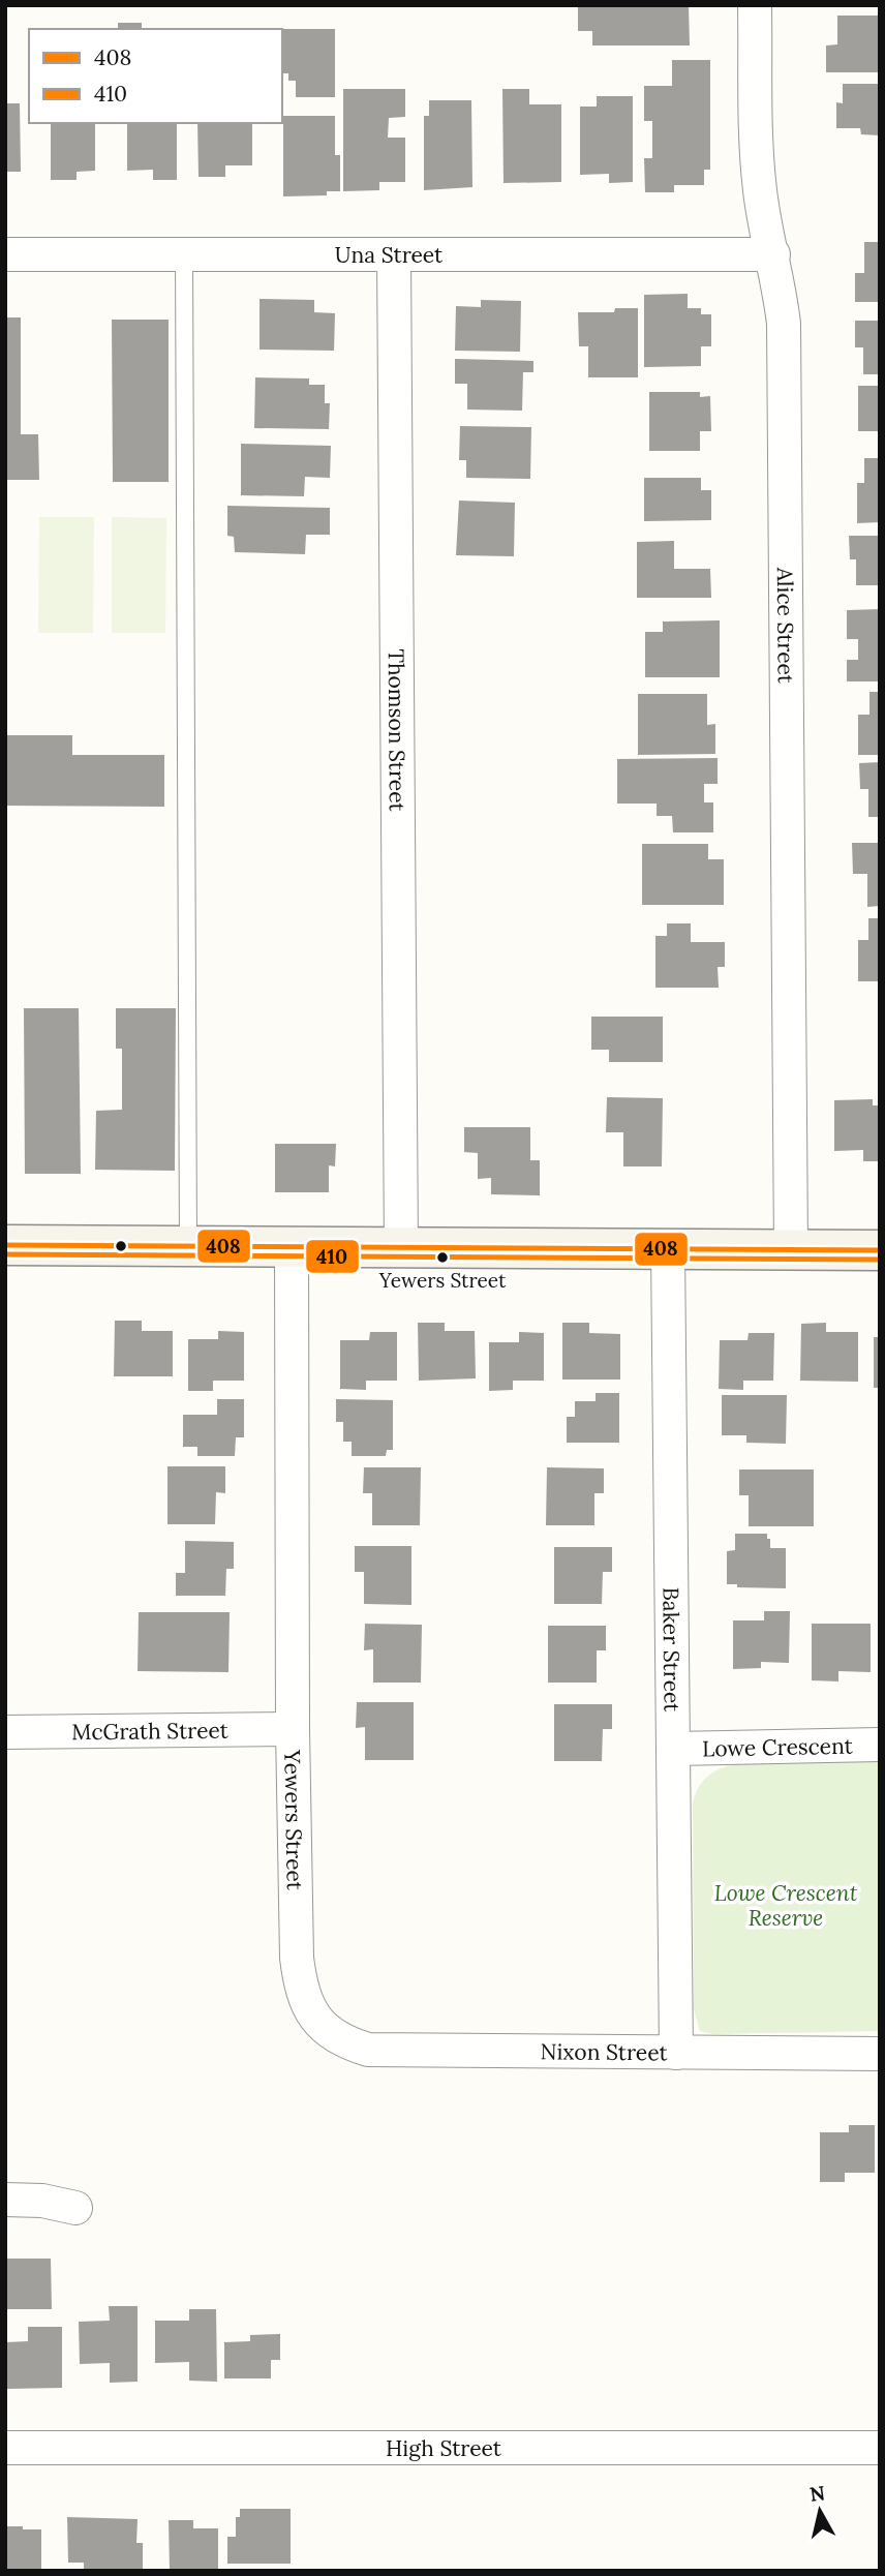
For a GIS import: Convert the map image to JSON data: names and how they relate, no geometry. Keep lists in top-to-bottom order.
{
  "streets": {
    "street": [
      "Una Street",
      "Alice Street",
      "Thomson Street",
      "Baker Street",
      "McGrath Street",
      "Lowe Crescent",
      "Yewers Street",
      "Nixon Street",
      "High Street"
    ]
  },
  "crossings": [
    ["Una Street", "Alice Street"],
    ["Una Street", "Thomson Street"],
    ["Baker Street", "Lowe Crescent"],
    ["Baker Street", "Nixon Street"],
    ["McGrath Street", "Yewers Street"],
    ["Yewers Street", "Nixon Street"]
  ],
  "parks": ["Lowe Crescent Reserve"],
  "places": ["Yewers Street"],
  "lines": ["transit line 408", "transit line 410"],
  "legend": ["408", "410"],
  "north": "top"
}
